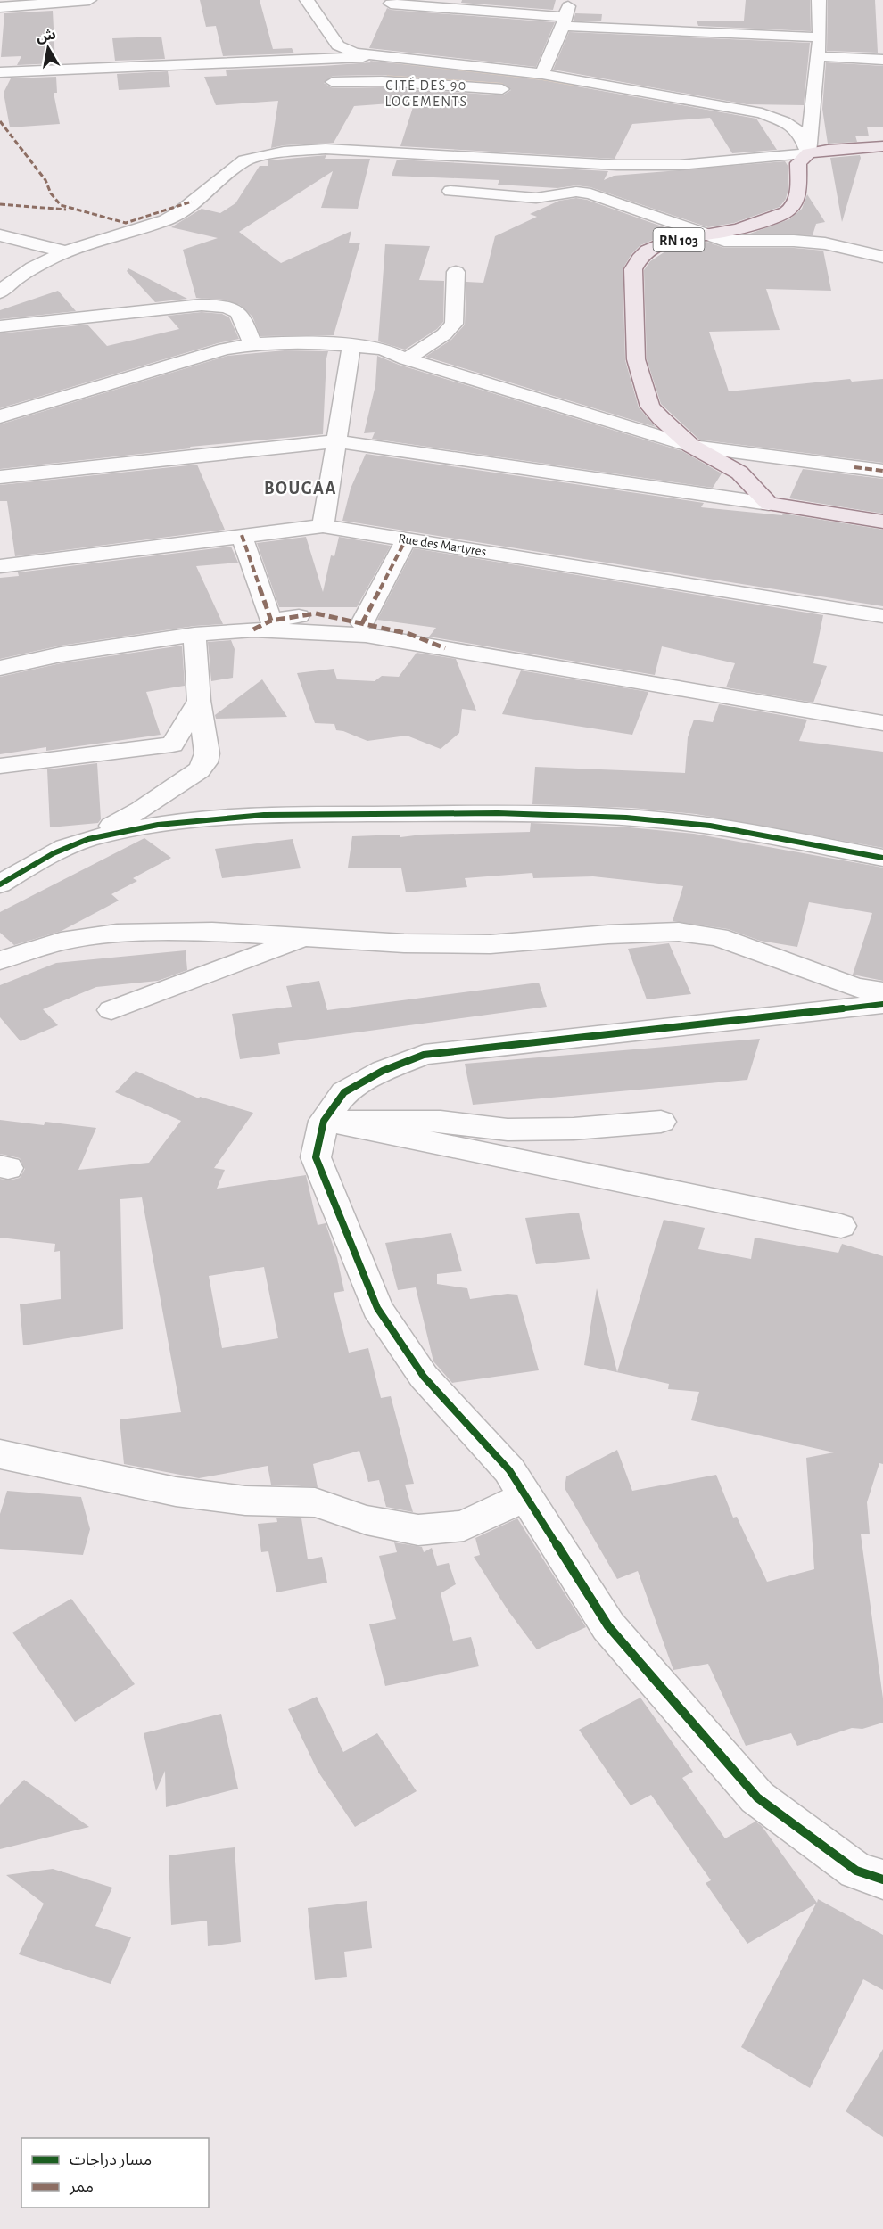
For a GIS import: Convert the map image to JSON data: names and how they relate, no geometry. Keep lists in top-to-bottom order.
{
  "streets": {
    "main road": ["RN 103"],
    "street": ["Rue des Martyres"]
  },
  "districts": ["CITÉ DES 90 LOGEMENTS", "BOUGAA"],
  "legend": ["مسار دراجات", "ممر"],
  "north": "top"
}
